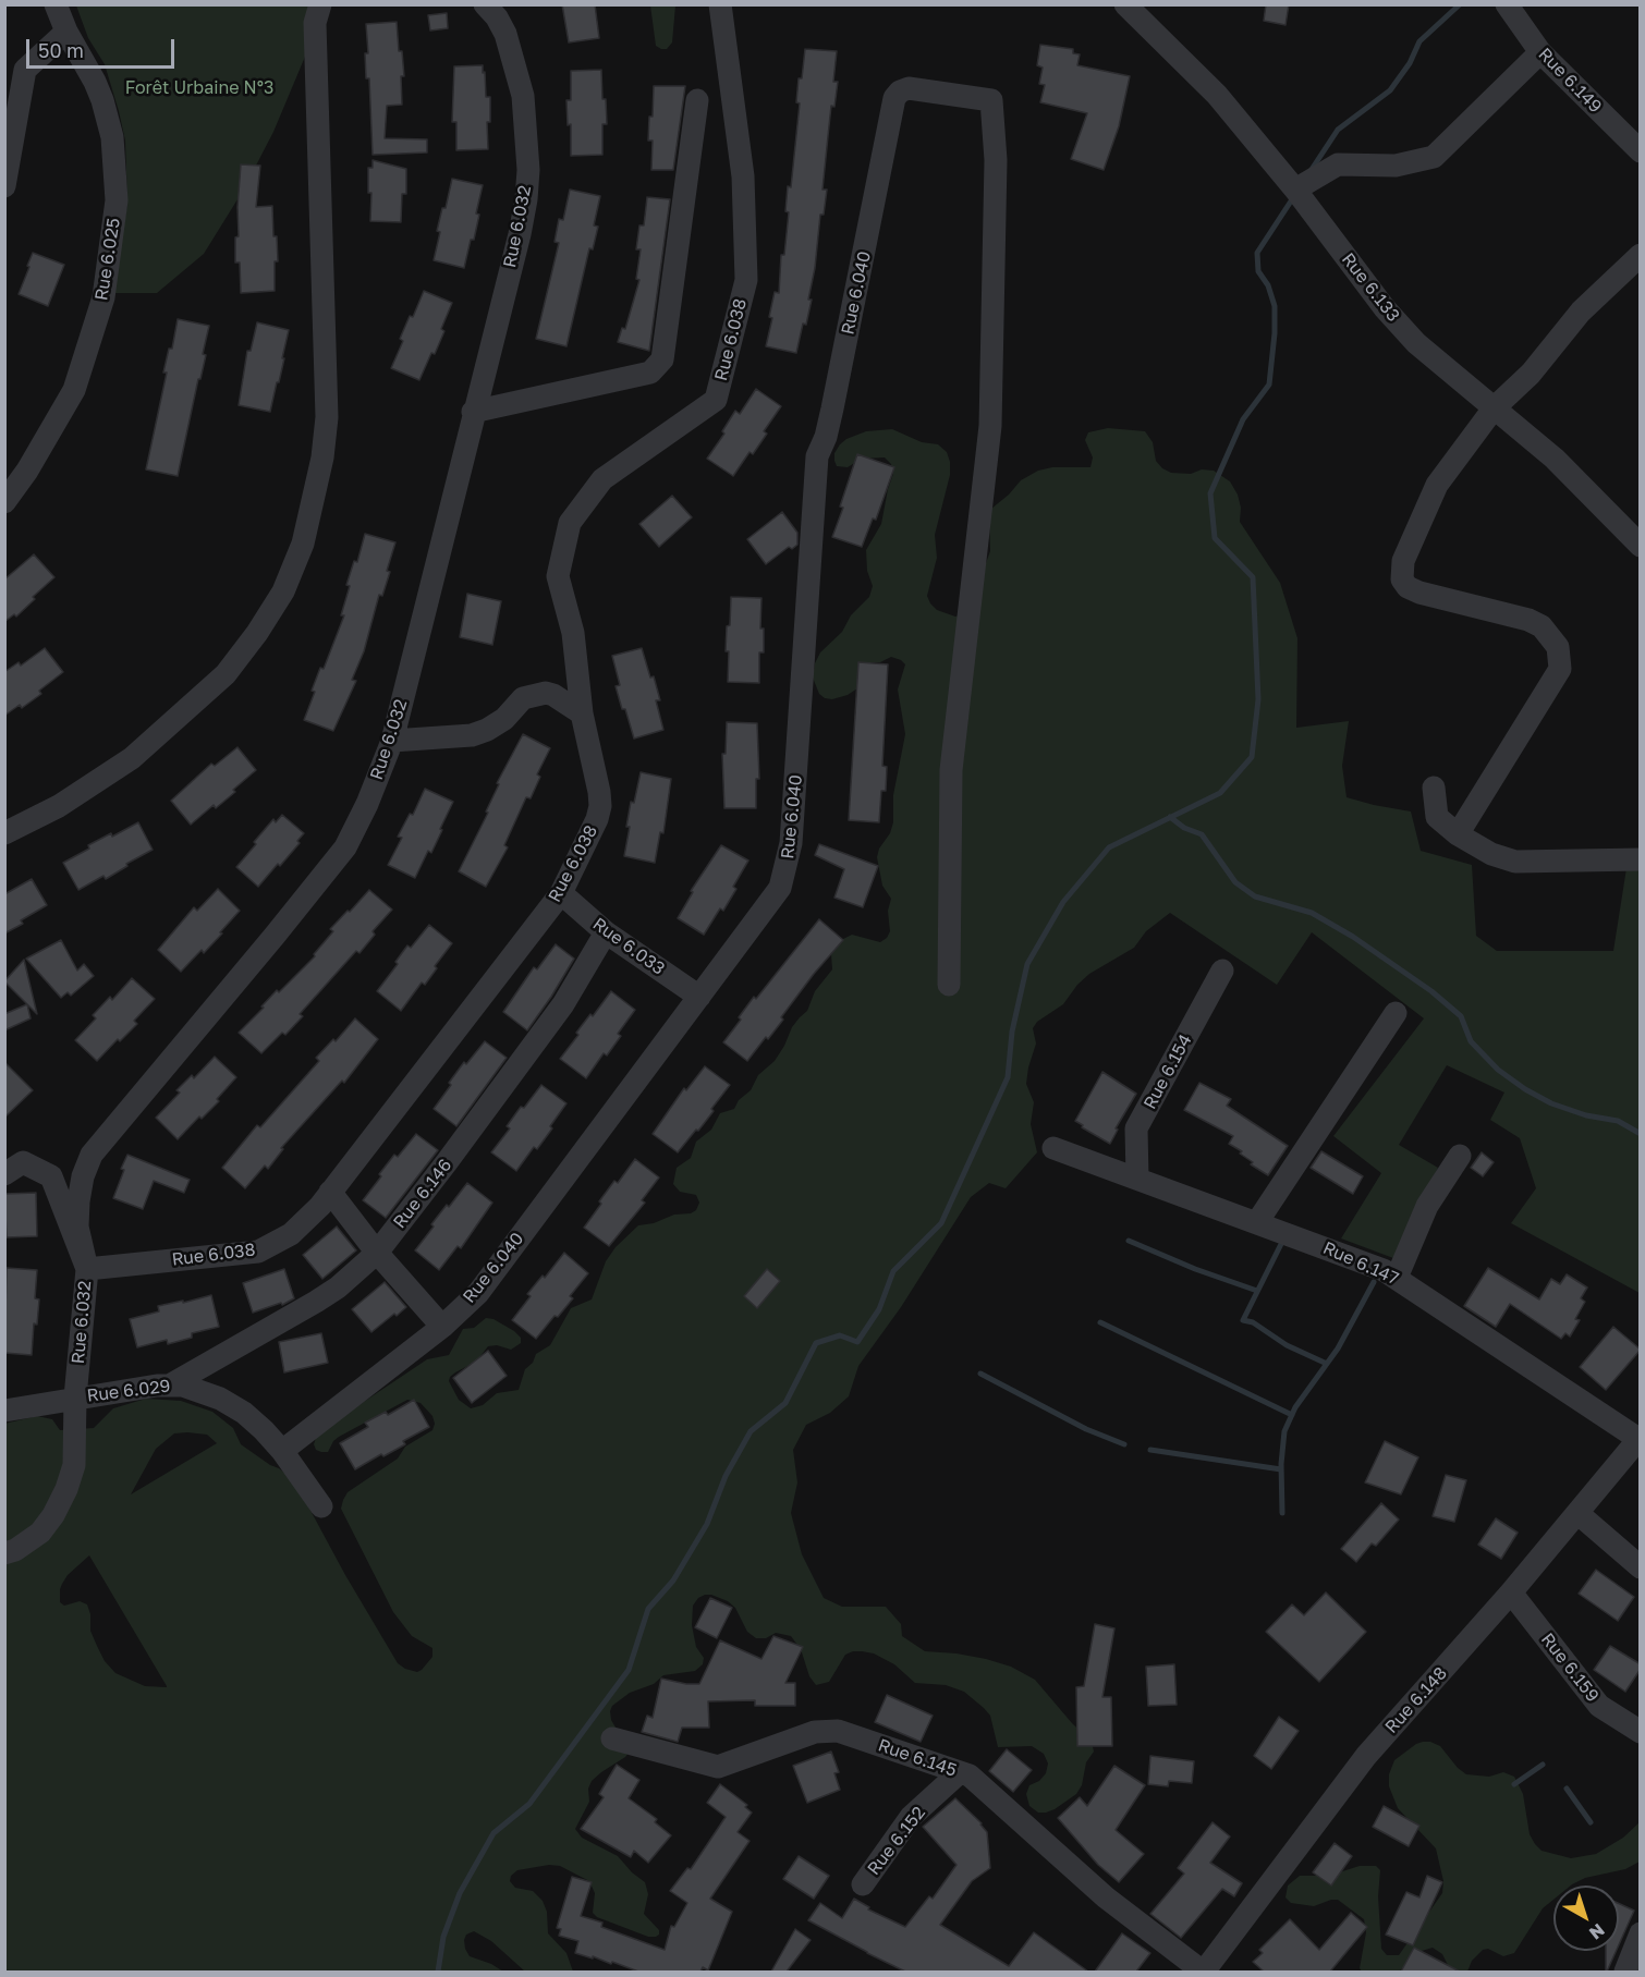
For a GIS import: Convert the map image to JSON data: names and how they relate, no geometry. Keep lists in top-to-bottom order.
{
  "streets": {
    "street": [
      "Rue 6.149",
      "Rue 6.032",
      "Rue 6.025",
      "Rue 6.133",
      "Rue 6.040",
      "Rue 6.038",
      "Rue 6.033",
      "Rue 6.154",
      "Rue 6.146",
      "Rue 6.147",
      "Rue 6.029",
      "Rue 6.159",
      "Rue 6.148",
      "Rue 6.145",
      "Rue 6.152"
    ]
  },
  "crossings": [
    ["Rue 6.032", "Rue 6.038"],
    ["Rue 6.032", "Rue 6.029"],
    ["Rue 6.040", "Rue 6.033"],
    ["Rue 6.040", "Rue 6.029"],
    ["Rue 6.038", "Rue 6.033"],
    ["Rue 6.033", "Rue 6.146"],
    ["Rue 6.154", "Rue 6.147"],
    ["Rue 6.146", "Rue 6.029"],
    ["Rue 6.147", "Rue 6.148"],
    ["Rue 6.159", "Rue 6.148"],
    ["Rue 6.148", "Rue 6.145"],
    ["Rue 6.145", "Rue 6.152"]
  ],
  "parks": ["Forêt Urbaine N°3"],
  "scale_bar": "50 m",
  "north": "bottom right"
}
